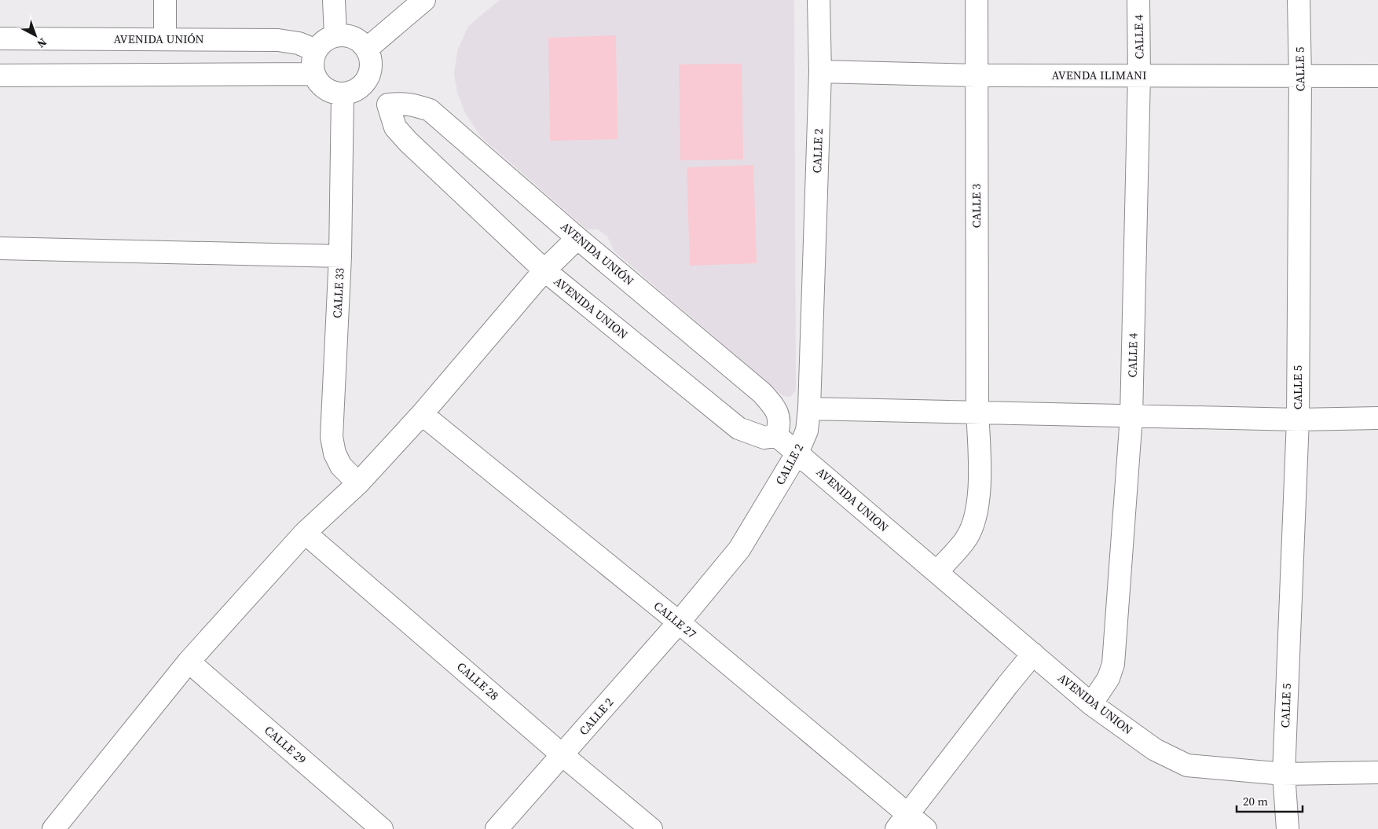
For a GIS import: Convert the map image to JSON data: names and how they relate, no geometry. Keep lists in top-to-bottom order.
{
  "streets": {
    "street": [
      "CALLE 4",
      "AVENIDA UNIÓN",
      "CALLE 5",
      "AVENDA ILIMANI",
      "CALLE 2",
      "CALLE 3",
      "CALLE 33",
      "AVENIDA UNION",
      "CALLE 27",
      "CALLE 28",
      "CALLE 29"
    ]
  },
  "crossings": [
    ["CALLE 4", "AVENDA ILIMANI"],
    ["CALLE 4", "AVENIDA UNION"],
    ["AVENIDA UNIÓN", "CALLE 33"],
    ["AVENIDA UNIÓN", "AVENIDA UNION"],
    ["CALLE 5", "AVENDA ILIMANI"],
    ["CALLE 5", "AVENIDA UNION"],
    ["AVENDA ILIMANI", "CALLE 2"],
    ["AVENDA ILIMANI", "CALLE 3"],
    ["CALLE 2", "AVENIDA UNION"],
    ["CALLE 2", "CALLE 27"],
    ["CALLE 2", "CALLE 28"],
    ["CALLE 3", "AVENIDA UNION"]
  ],
  "scale_bar": "20 m",
  "north": "bottom right"
}
